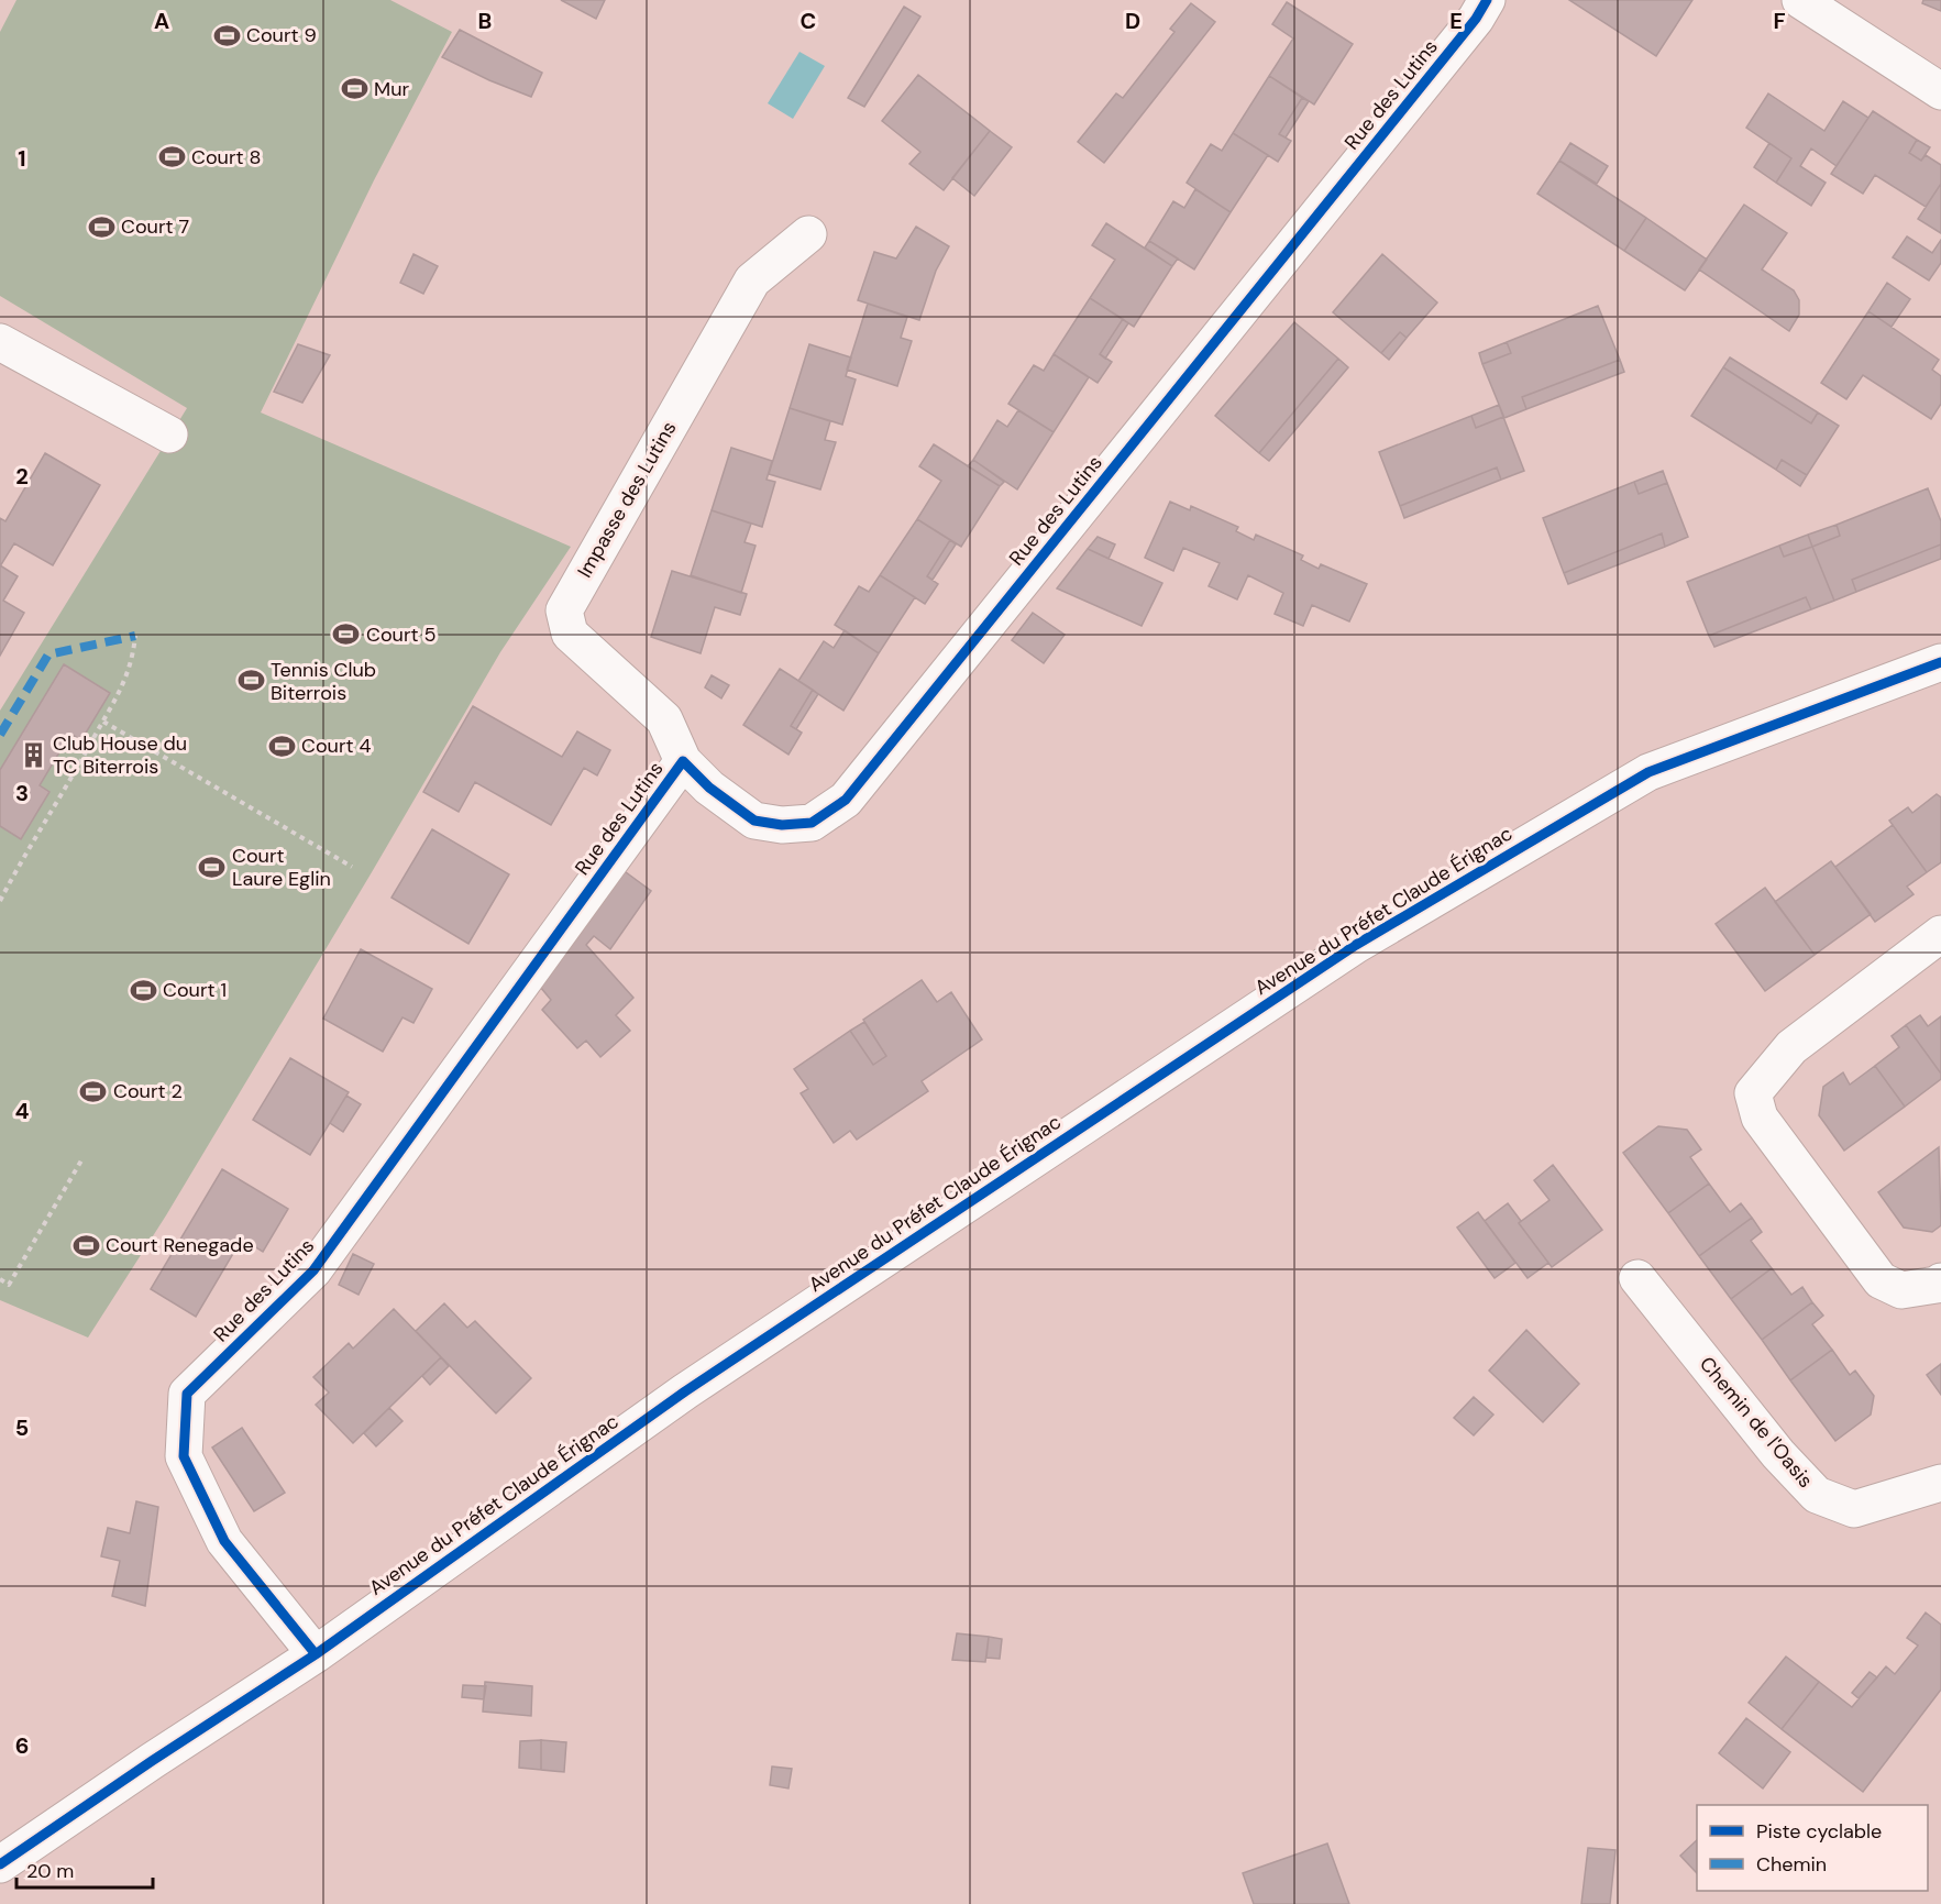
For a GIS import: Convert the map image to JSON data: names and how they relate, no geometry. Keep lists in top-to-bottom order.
{
  "streets": {
    "street": [
      "Rue des Lutins",
      "Impasse des Lutins",
      "Avenue du Préfet Claude Érignac",
      "Chemin de l'Oasis"
    ]
  },
  "crossings": [
    ["Rue des Lutins", "Impasse des Lutins"],
    ["Rue des Lutins", "Avenue du Préfet Claude Érignac"]
  ],
  "places": {
    "sports": [
      "Court 9",
      "Mur",
      "Court 8",
      "Court 7",
      "Court 5",
      "Tennis Club Biterrois",
      "Court 4",
      "Court Laure Eglin",
      "Court 1",
      "Court 2",
      "Court Renegade"
    ],
    "building": ["Club House du TC Biterrois"]
  },
  "legend": ["Piste cyclable", "Chemin"],
  "scale_bar": "20 m",
  "grid": {
    "columns": [
      "A",
      "B",
      "C",
      "D",
      "E",
      "F"
    ],
    "rows": [
      "1",
      "2",
      "3",
      "4",
      "5",
      "6"
    ]
  }
}
